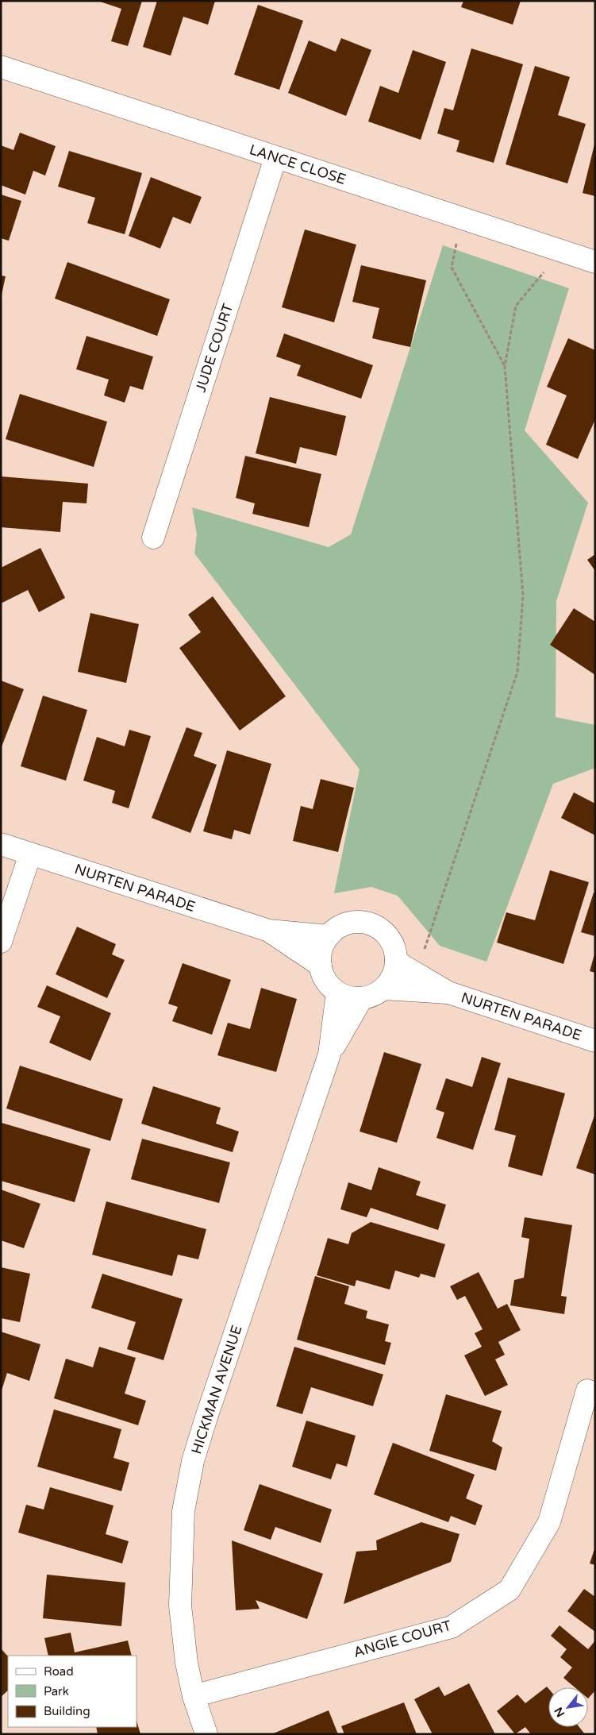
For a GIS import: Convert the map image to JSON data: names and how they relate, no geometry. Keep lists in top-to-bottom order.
{
  "streets": {
    "street": [
      "LANCE CLOSE",
      "JUDE COURT",
      "NURTEN PARADE",
      "HICKMAN AVENUE",
      "ANGIE COURT"
    ]
  },
  "crossings": [
    ["LANCE CLOSE", "JUDE COURT"],
    ["NURTEN PARADE", "HICKMAN AVENUE"],
    ["HICKMAN AVENUE", "ANGIE COURT"]
  ],
  "legend": ["Road", "Park", "Building"],
  "north": "bottom left"
}
